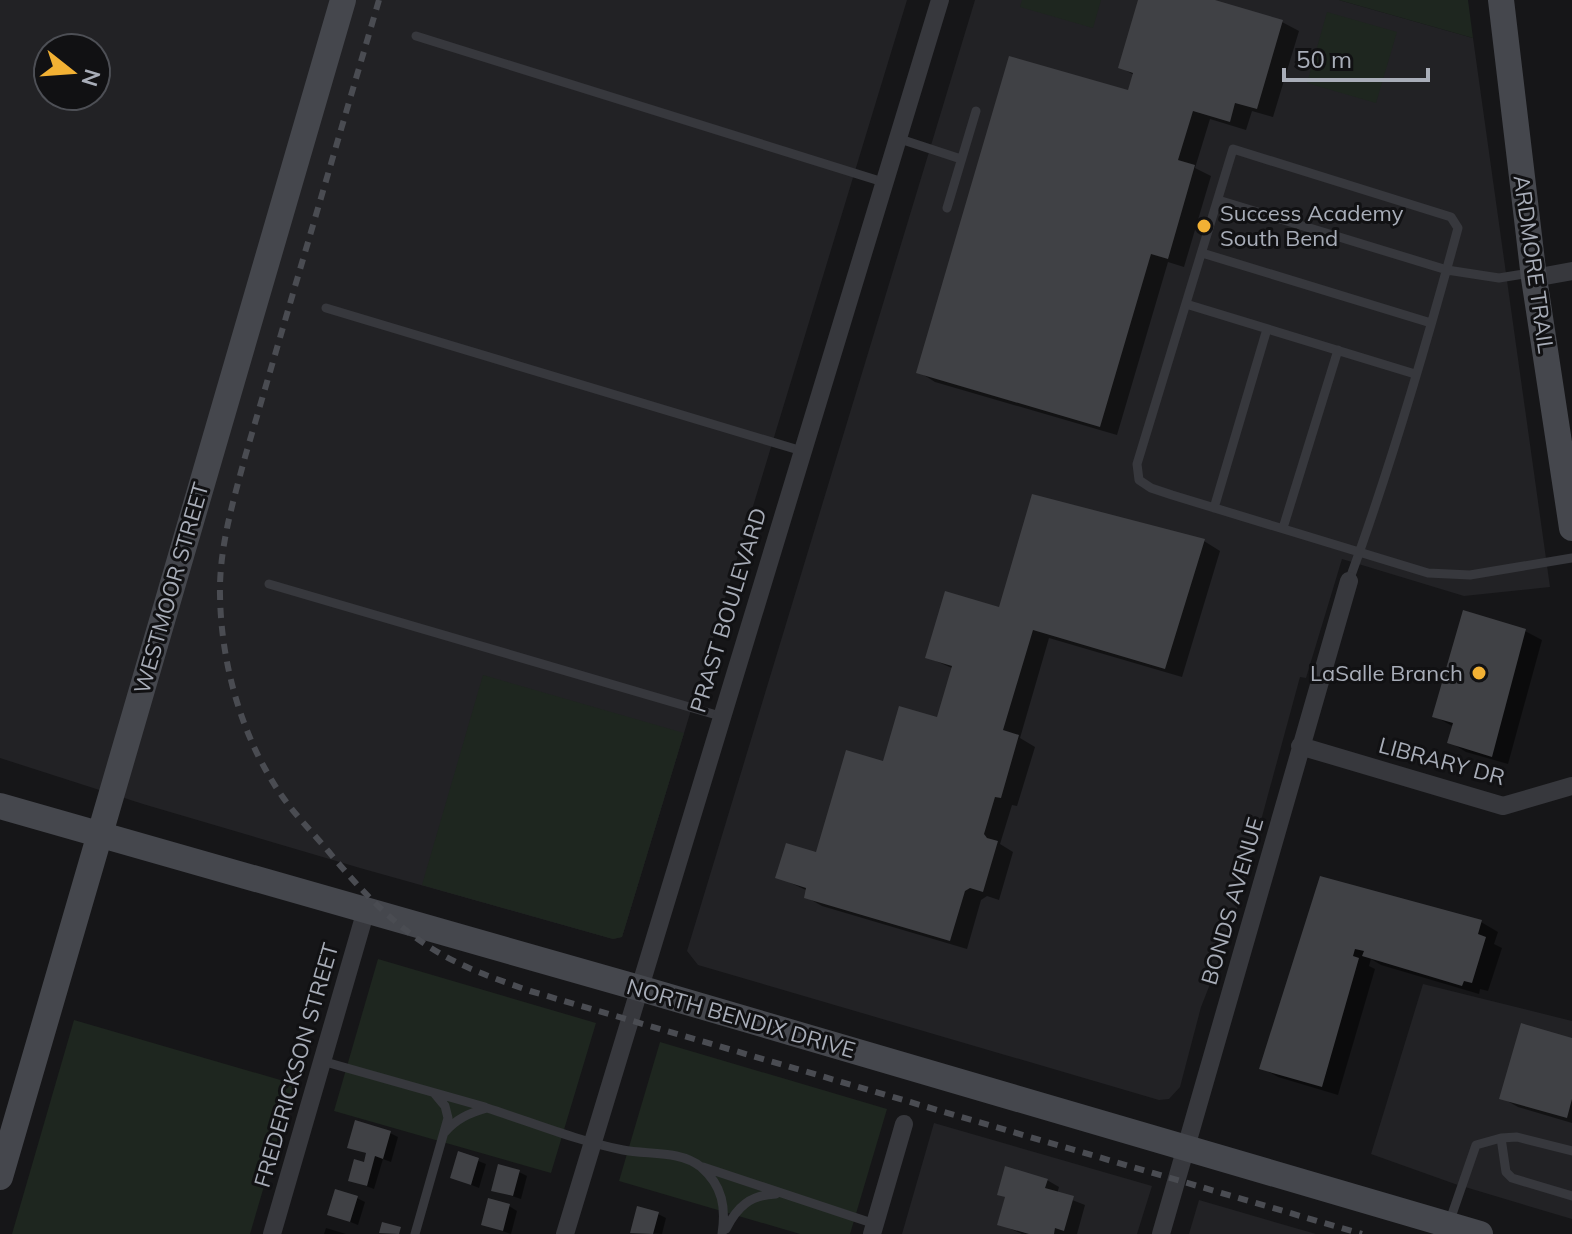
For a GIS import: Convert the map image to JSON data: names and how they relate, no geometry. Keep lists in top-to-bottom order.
{
  "streets": {
    "street": [
      "ARDMORE TRAIL",
      "WESTMOOR STREET",
      "PRAST BOULEVARD",
      "LIBRARY DR",
      "BONDS AVENUE",
      "NORTH BENDIX DRIVE",
      "FREDERICKSON STREET"
    ]
  },
  "crossings": [
    ["WESTMOOR STREET", "NORTH BENDIX DRIVE"],
    ["PRAST BOULEVARD", "NORTH BENDIX DRIVE"],
    ["LIBRARY DR", "BONDS AVENUE"],
    ["BONDS AVENUE", "NORTH BENDIX DRIVE"],
    ["NORTH BENDIX DRIVE", "FREDERICKSON STREET"]
  ],
  "places": ["Success Academy South Bend", "LaSalle Branch"],
  "scale_bar": "50 m",
  "north": "right"
}
